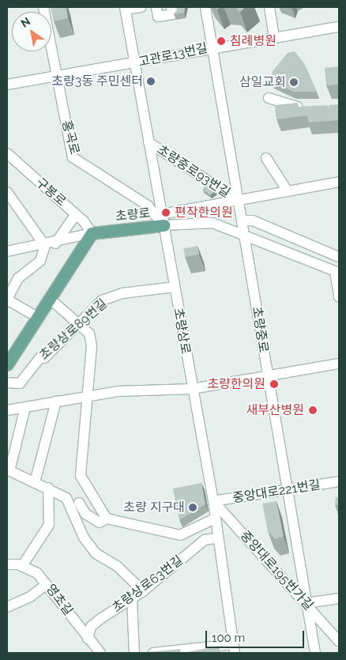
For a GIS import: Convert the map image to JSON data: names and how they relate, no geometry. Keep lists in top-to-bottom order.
{
  "streets": {
    "main road": ["초량로"],
    "street": [
      "고관로13번길",
      "홍곡로",
      "초량중로93번길",
      "구봉로",
      "초량상로89번길",
      "초량중로",
      "초량상로",
      "중앙대로221번길",
      "중앙대로195번가길",
      "초량상로63번길",
      "영초길"
    ]
  },
  "crossings": [
    ["고관로13번길", "홍곡로"],
    ["고관로13번길", "초량중로"],
    ["고관로13번길", "초량상로"],
    ["홍곡로", "초량로"],
    ["홍곡로", "초량상로"],
    ["초량중로93번길", "초량중로"],
    ["초량중로93번길", "초량상로"],
    ["구봉로", "초량로"],
    ["초량로", "초량중로"],
    ["초량로", "초량상로"],
    ["초량상로89번길", "초량상로"],
    ["초량중로", "중앙대로221번길"],
    ["초량중로", "중앙대로195번가길"],
    ["초량상로", "중앙대로221번길"],
    ["초량상로", "중앙대로195번가길"],
    ["초량상로", "초량상로63번길"],
    ["중앙대로221번길", "중앙대로195번가길"],
    ["초량상로63번길", "영초길"]
  ],
  "places": [
    "침례병원",
    "초량3동 주민센터",
    "삼일교회",
    "편작한의원",
    "초량한의원",
    "새부산병원",
    "초량 지구대"
  ],
  "scale_bar": "100 m",
  "north": "top left"
}
